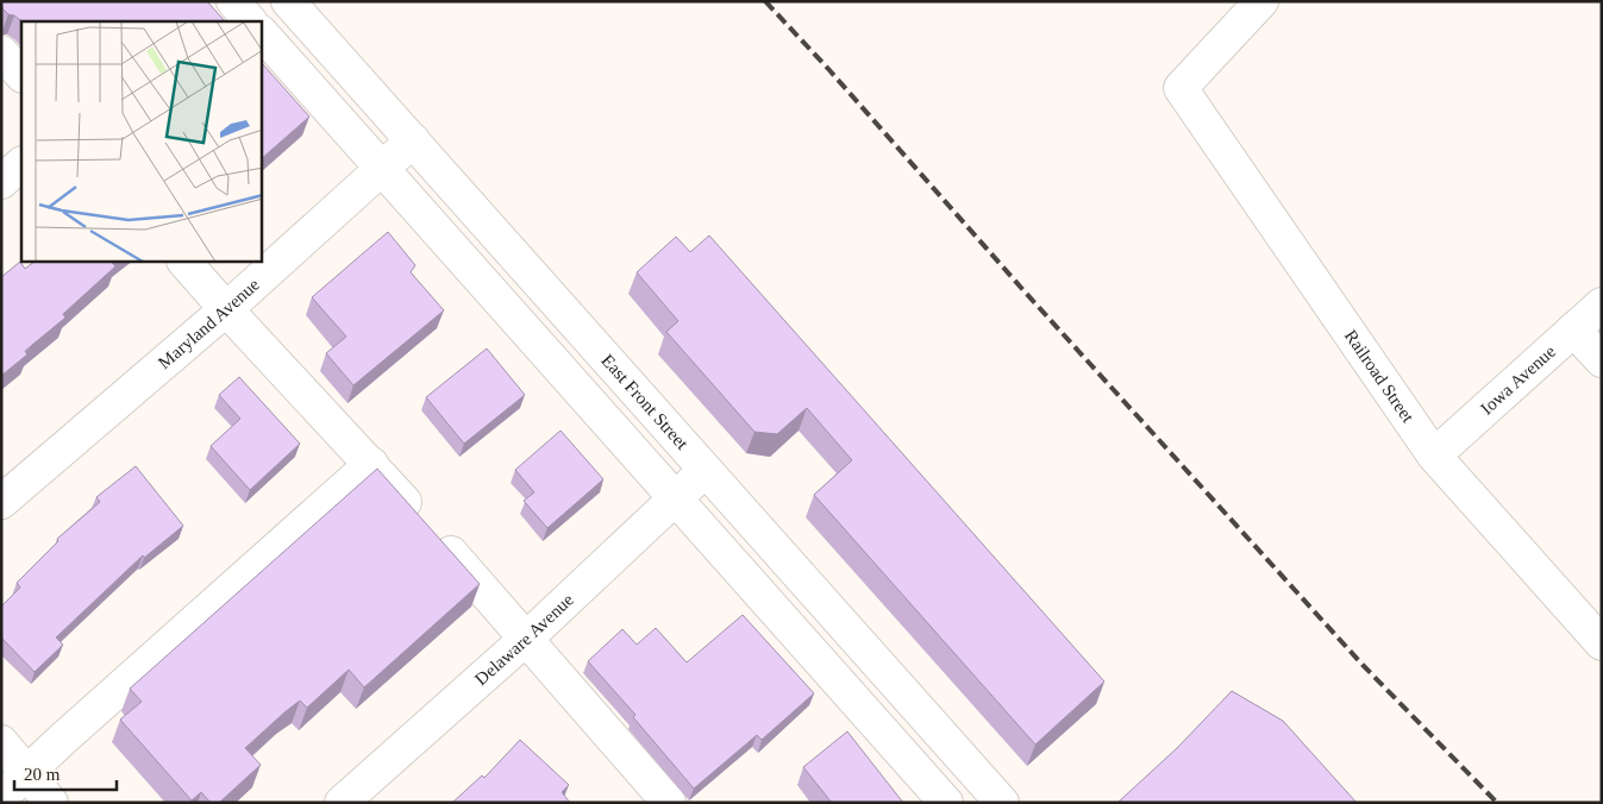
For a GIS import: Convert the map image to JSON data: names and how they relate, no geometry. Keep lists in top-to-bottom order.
{
  "streets": {
    "main road": [
      "Maryland Avenue",
      "Railroad Street",
      "Iowa Avenue",
      "East Front Street",
      "Delaware Avenue"
    ]
  },
  "crossings": [
    ["Maryland Avenue", "East Front Street"],
    ["Railroad Street", "Iowa Avenue"],
    ["East Front Street", "Delaware Avenue"]
  ],
  "scale_bar": "20 m"
}
